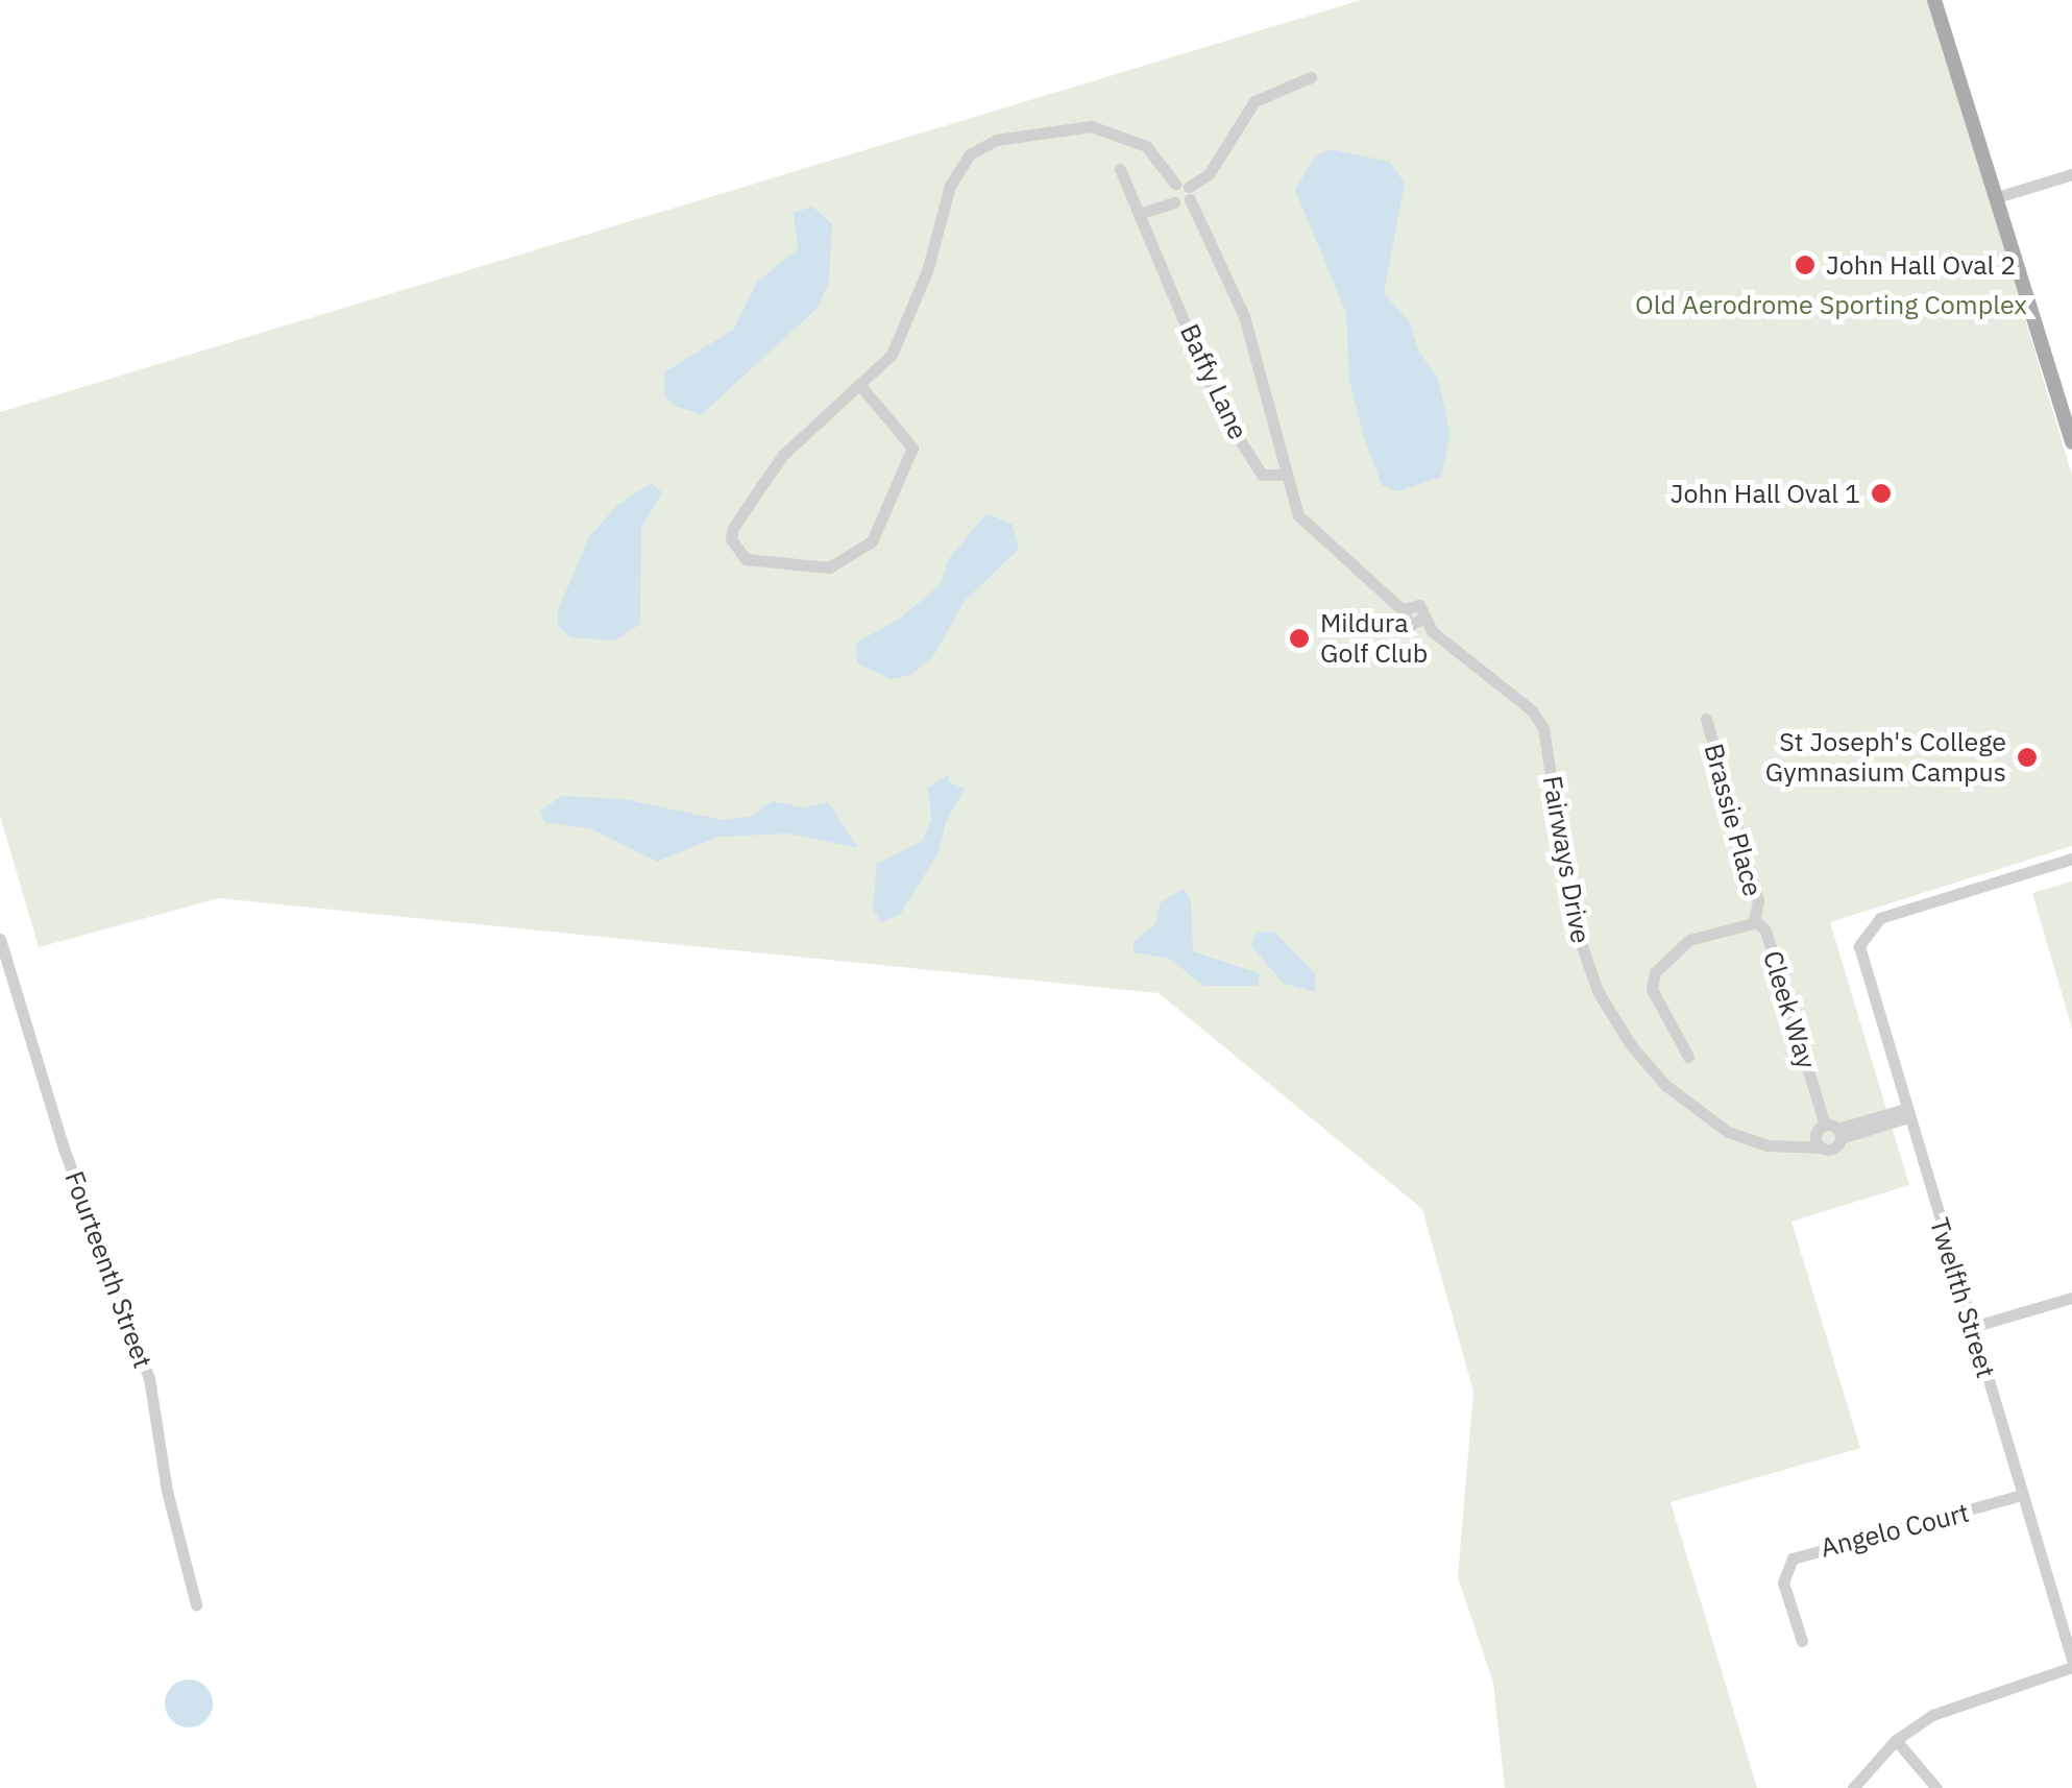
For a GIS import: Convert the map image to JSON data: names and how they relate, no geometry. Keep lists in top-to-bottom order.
{
  "streets": {
    "street": [
      "Baffy Lane",
      "Brassie Place",
      "Fairways Drive",
      "Cleek Way",
      "Fourteenth Street",
      "Twelfth Street",
      "Angelo Court"
    ]
  },
  "crossings": [
    ["Brassie Place", "Cleek Way"],
    ["Fairways Drive", "Cleek Way"],
    ["Twelfth Street", "Angelo Court"]
  ],
  "parks": ["Old Aerodrome Sporting Complex"],
  "places": [
    "John Hall Oval 2",
    "John Hall Oval 1",
    "Mildura Golf Club",
    "St Joseph's College Gymnasium Campus"
  ]
}
